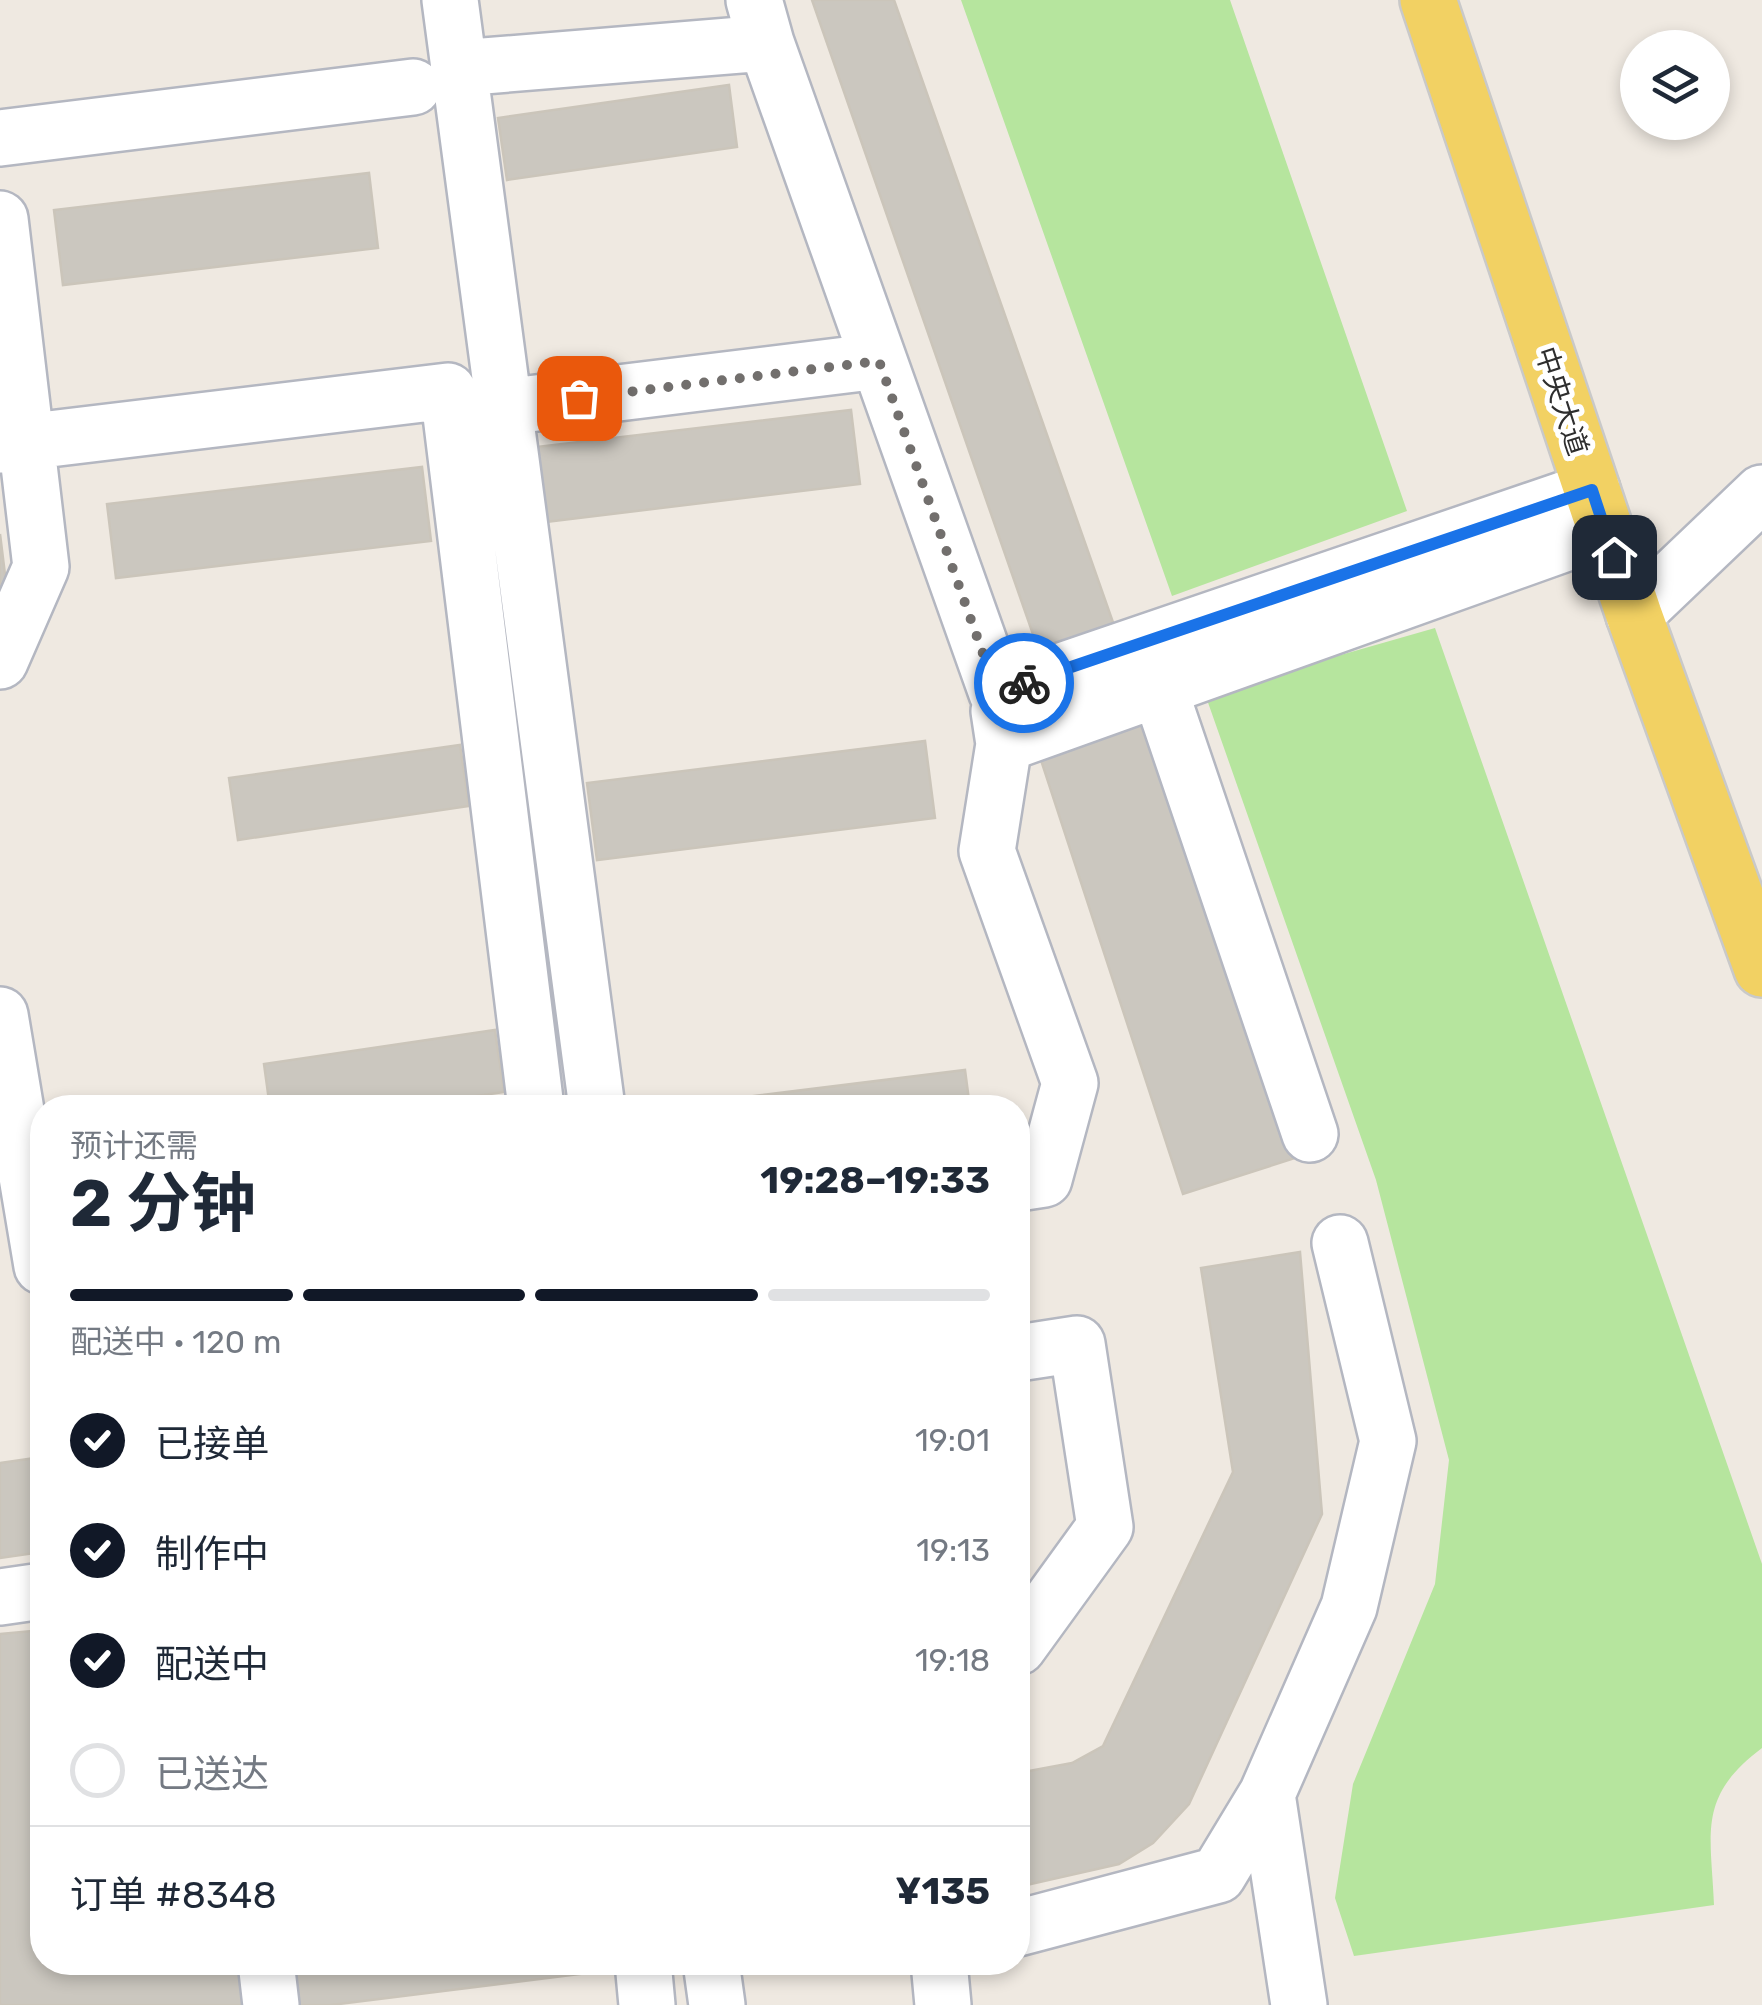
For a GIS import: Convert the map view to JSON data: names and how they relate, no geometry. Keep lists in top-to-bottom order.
{
  "streets": {
    "main road": ["中央大道"]
  },
  "page": {
    "heading": ["2 分钟", "预计还需", "19:28–19:33"],
    "panel": ["订单 #8348", "¥135"],
    "bar": "配送中 · 120 m",
    "list": [
      ["已接单", "19:01"],
      ["制作中", "19:13"],
      ["配送中", "19:18"],
      "已送达"
    ]
  }
}
